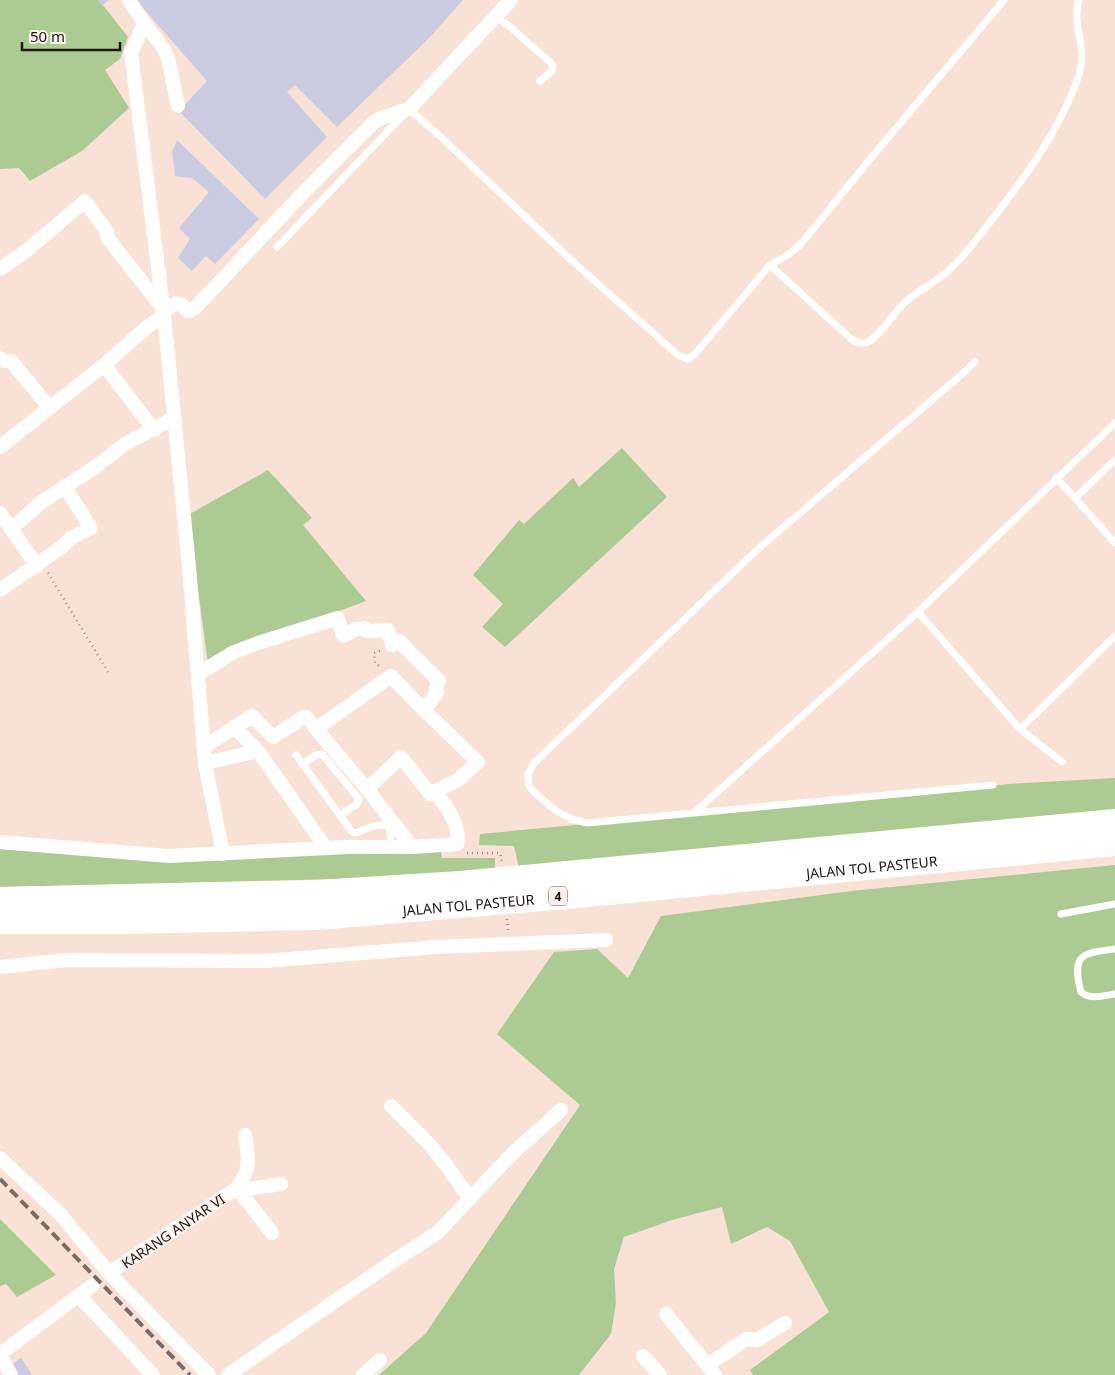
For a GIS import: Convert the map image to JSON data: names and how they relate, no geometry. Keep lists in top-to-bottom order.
{
  "streets": {
    "highway": ["JALAN TOL PASTEUR", "4"],
    "street": ["KARANG ANYAR VI"]
  },
  "scale_bar": "50 m"
}
